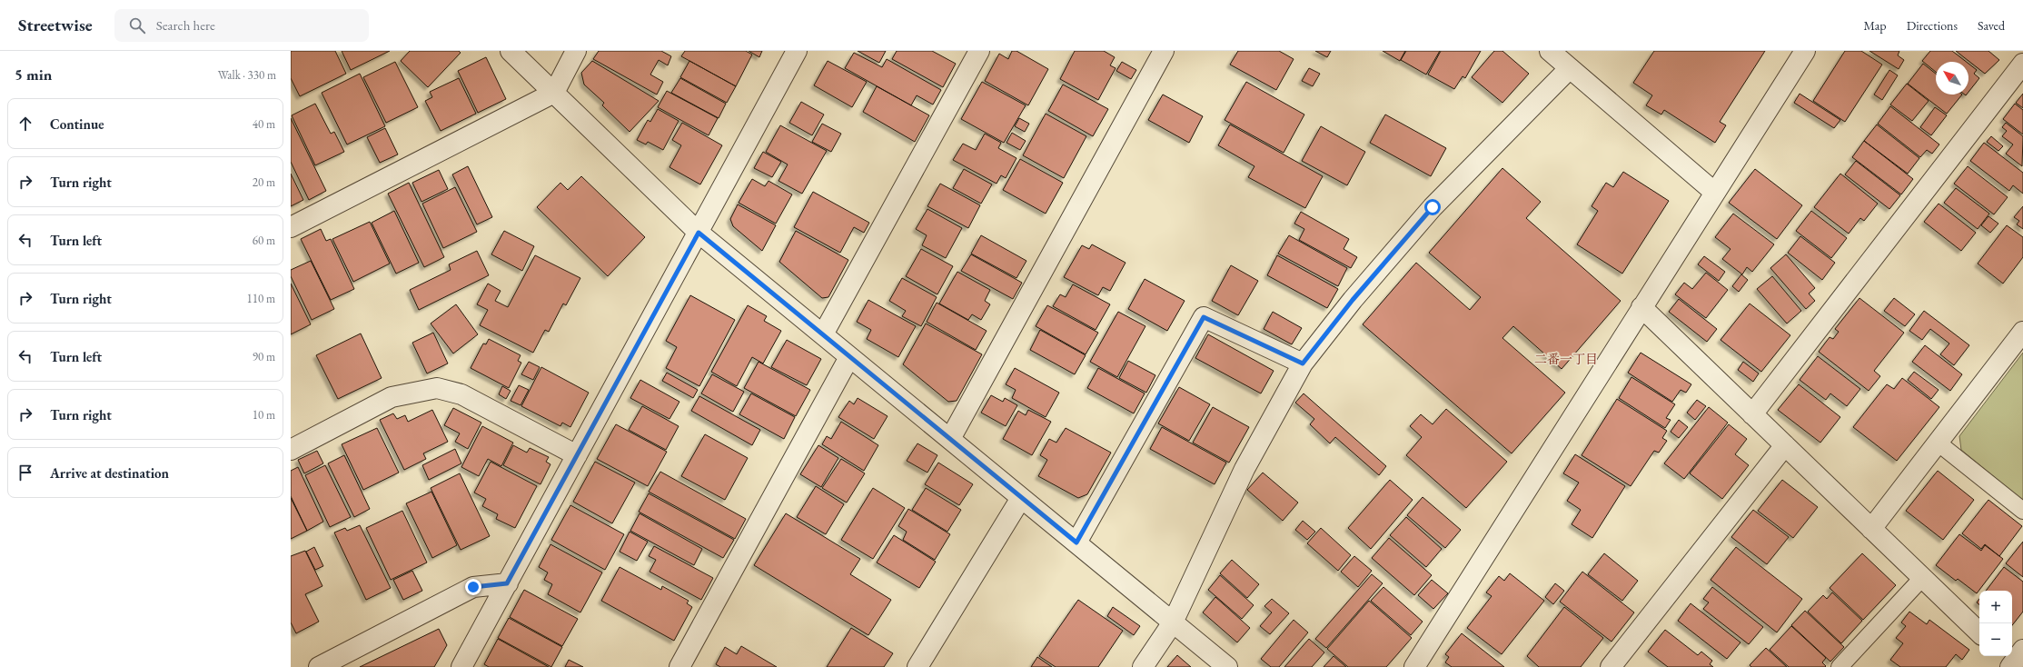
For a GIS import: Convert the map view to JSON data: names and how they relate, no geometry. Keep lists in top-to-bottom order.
{
  "districts": ["二番一丁目"],
  "north": "top left",
  "page": {
    "header": "Streetwise",
    "search": "Search here",
    "nav": ["Map", "Directions", "Saved"],
    "heading": ["5 min", "Walk · 330 m"],
    "list": [
      ["Continue", "40 m"],
      ["Turn right", "20 m"],
      ["Turn left", "60 m"],
      ["Turn right", "110 m"],
      ["Turn left", "90 m"],
      ["Turn right", "10 m"],
      "Arrive at destination"
    ],
    "map_buttons": ["+", "−"]
  }
}
